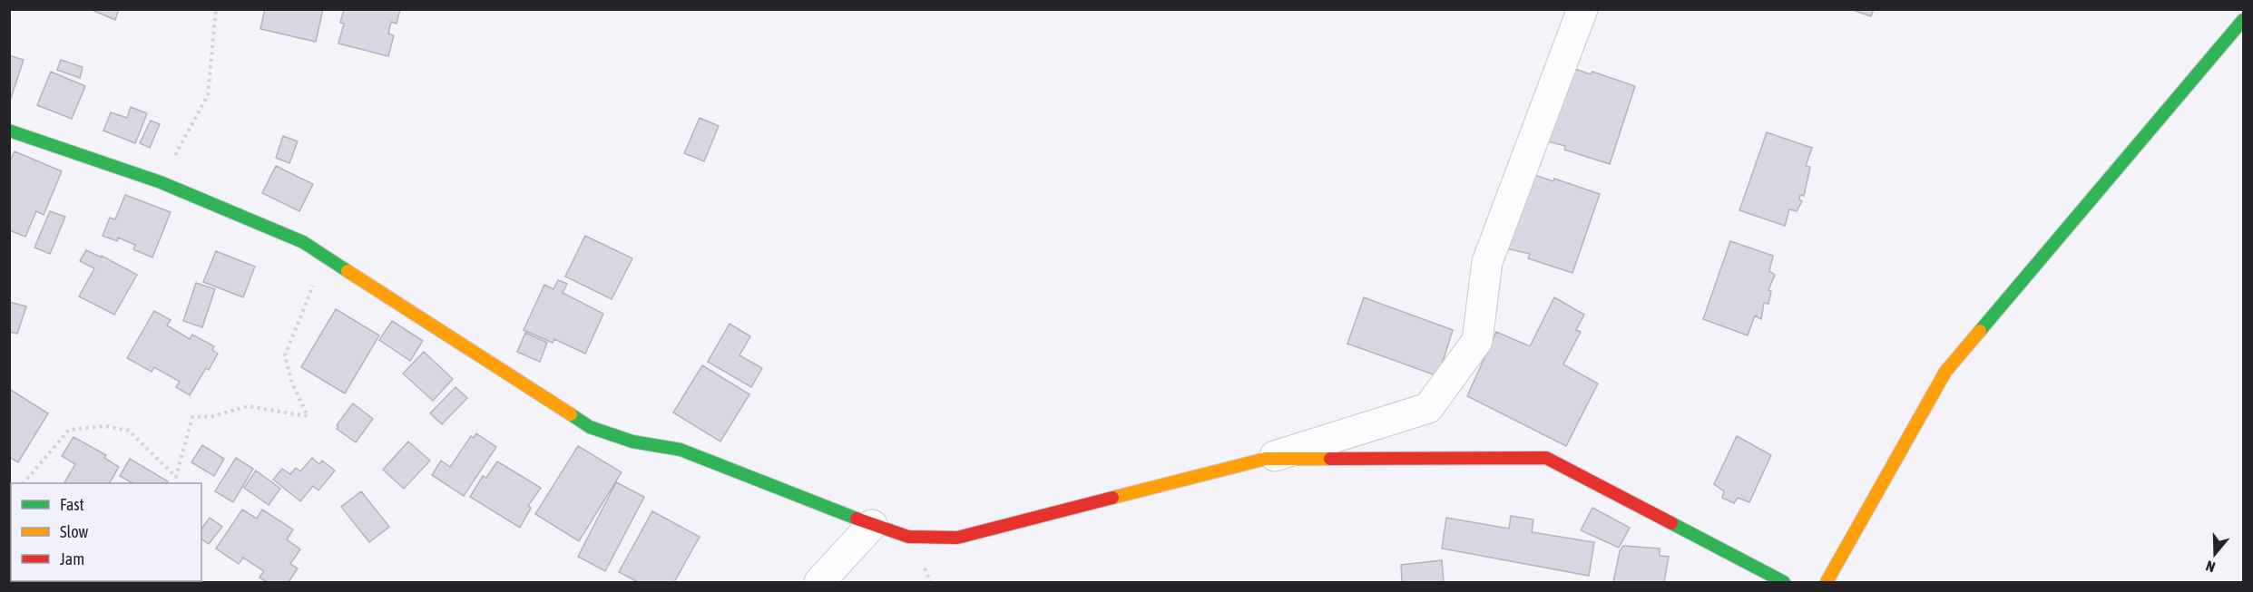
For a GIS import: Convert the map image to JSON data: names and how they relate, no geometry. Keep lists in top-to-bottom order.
{
  "legend": ["Fast", "Slow", "Jam"],
  "north": "bottom"
}
